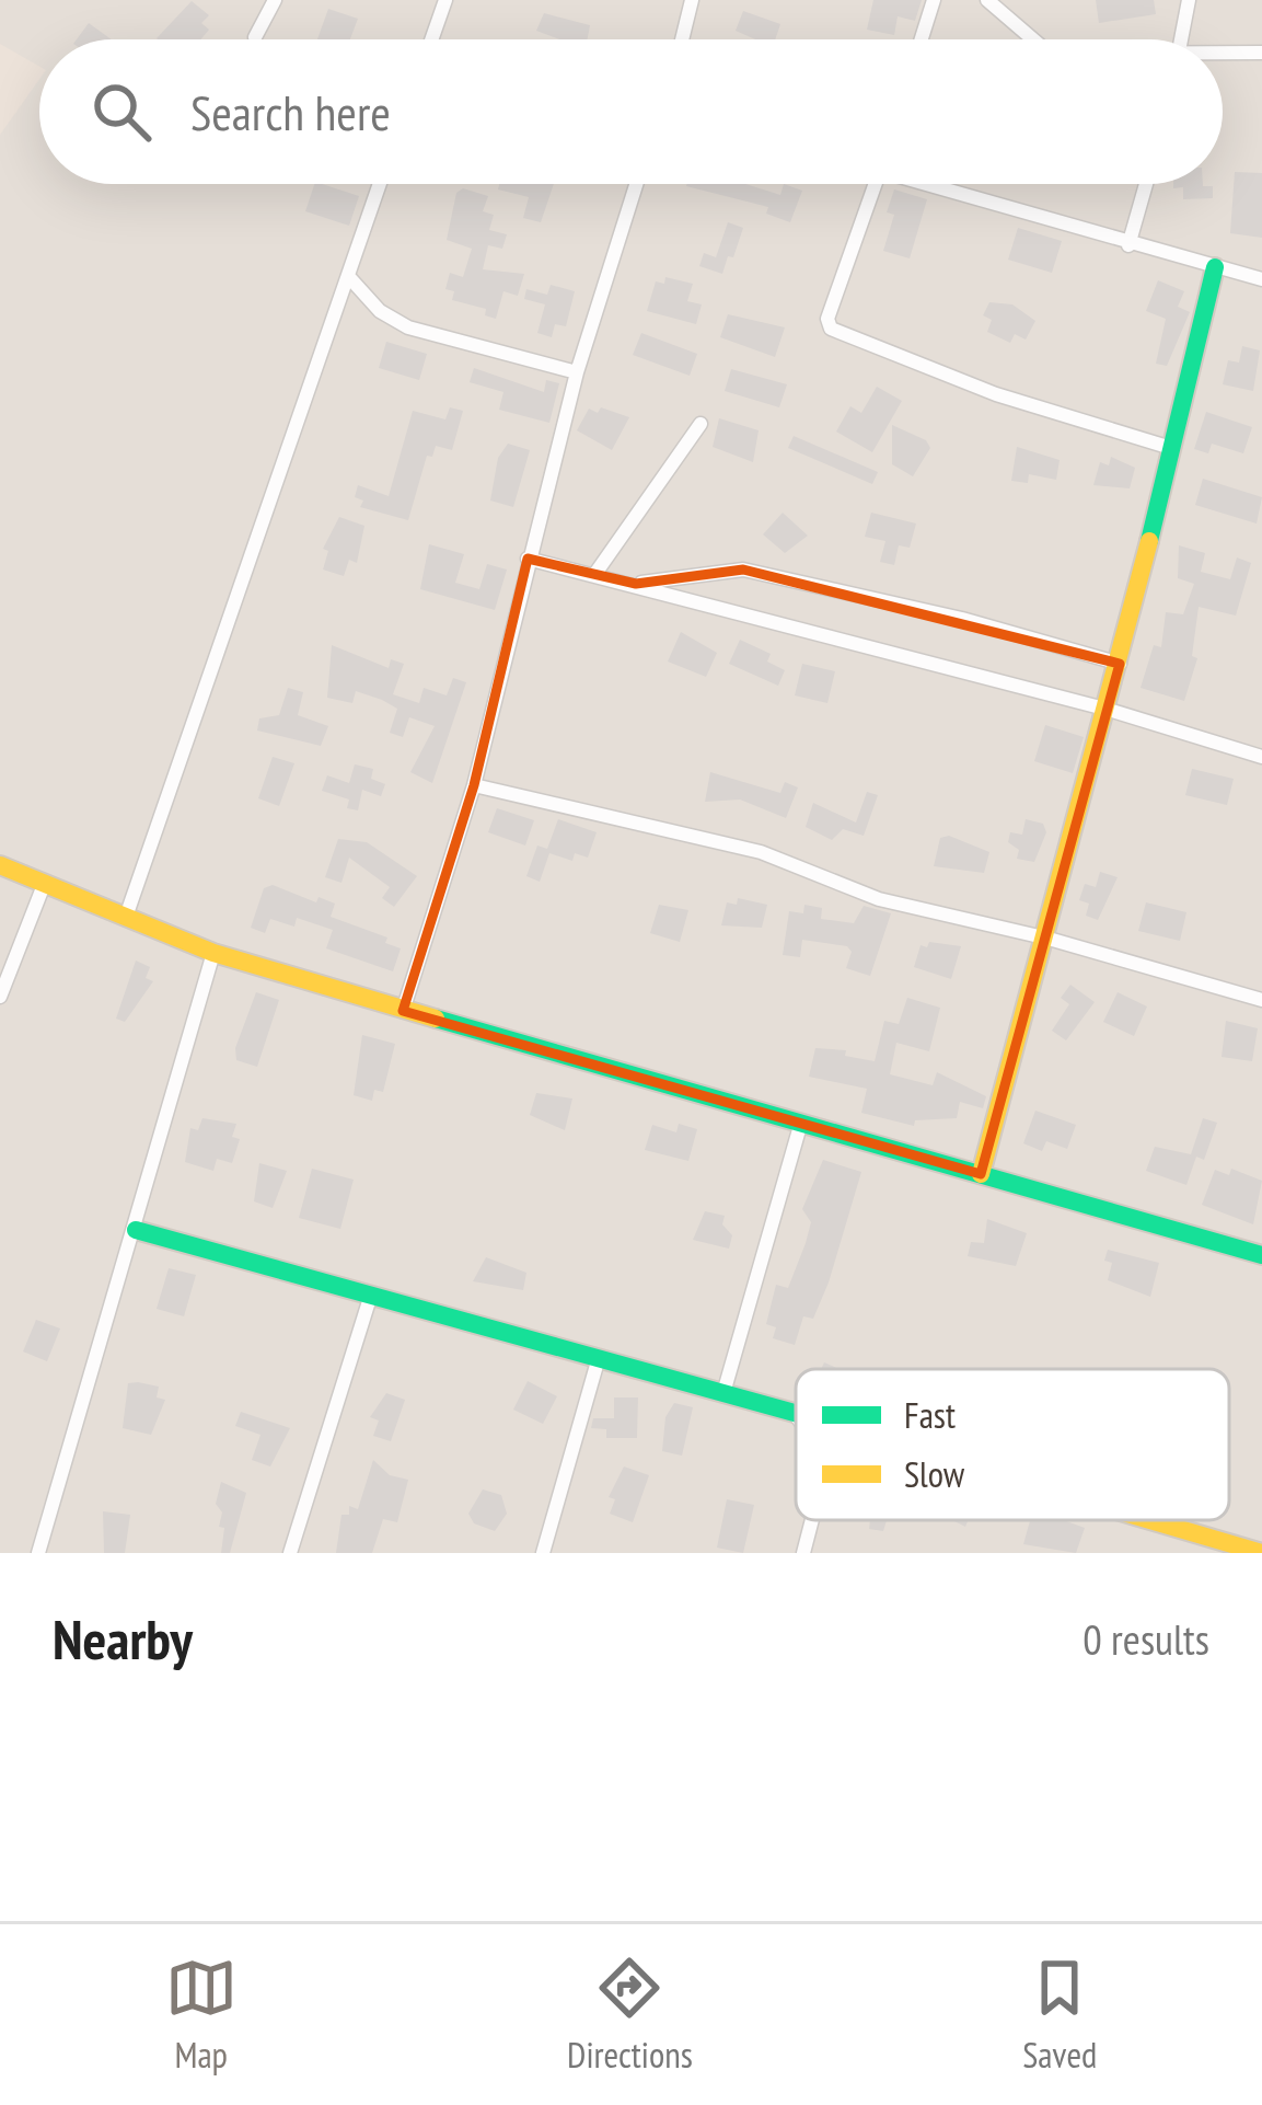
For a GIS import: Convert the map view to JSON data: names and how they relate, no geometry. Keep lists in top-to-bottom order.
{
  "legend": ["Fast", "Slow"],
  "page": {
    "search": "Search here",
    "heading": ["Nearby", "0 results"],
    "nav": ["Map", "Directions", "Saved"]
  }
}
